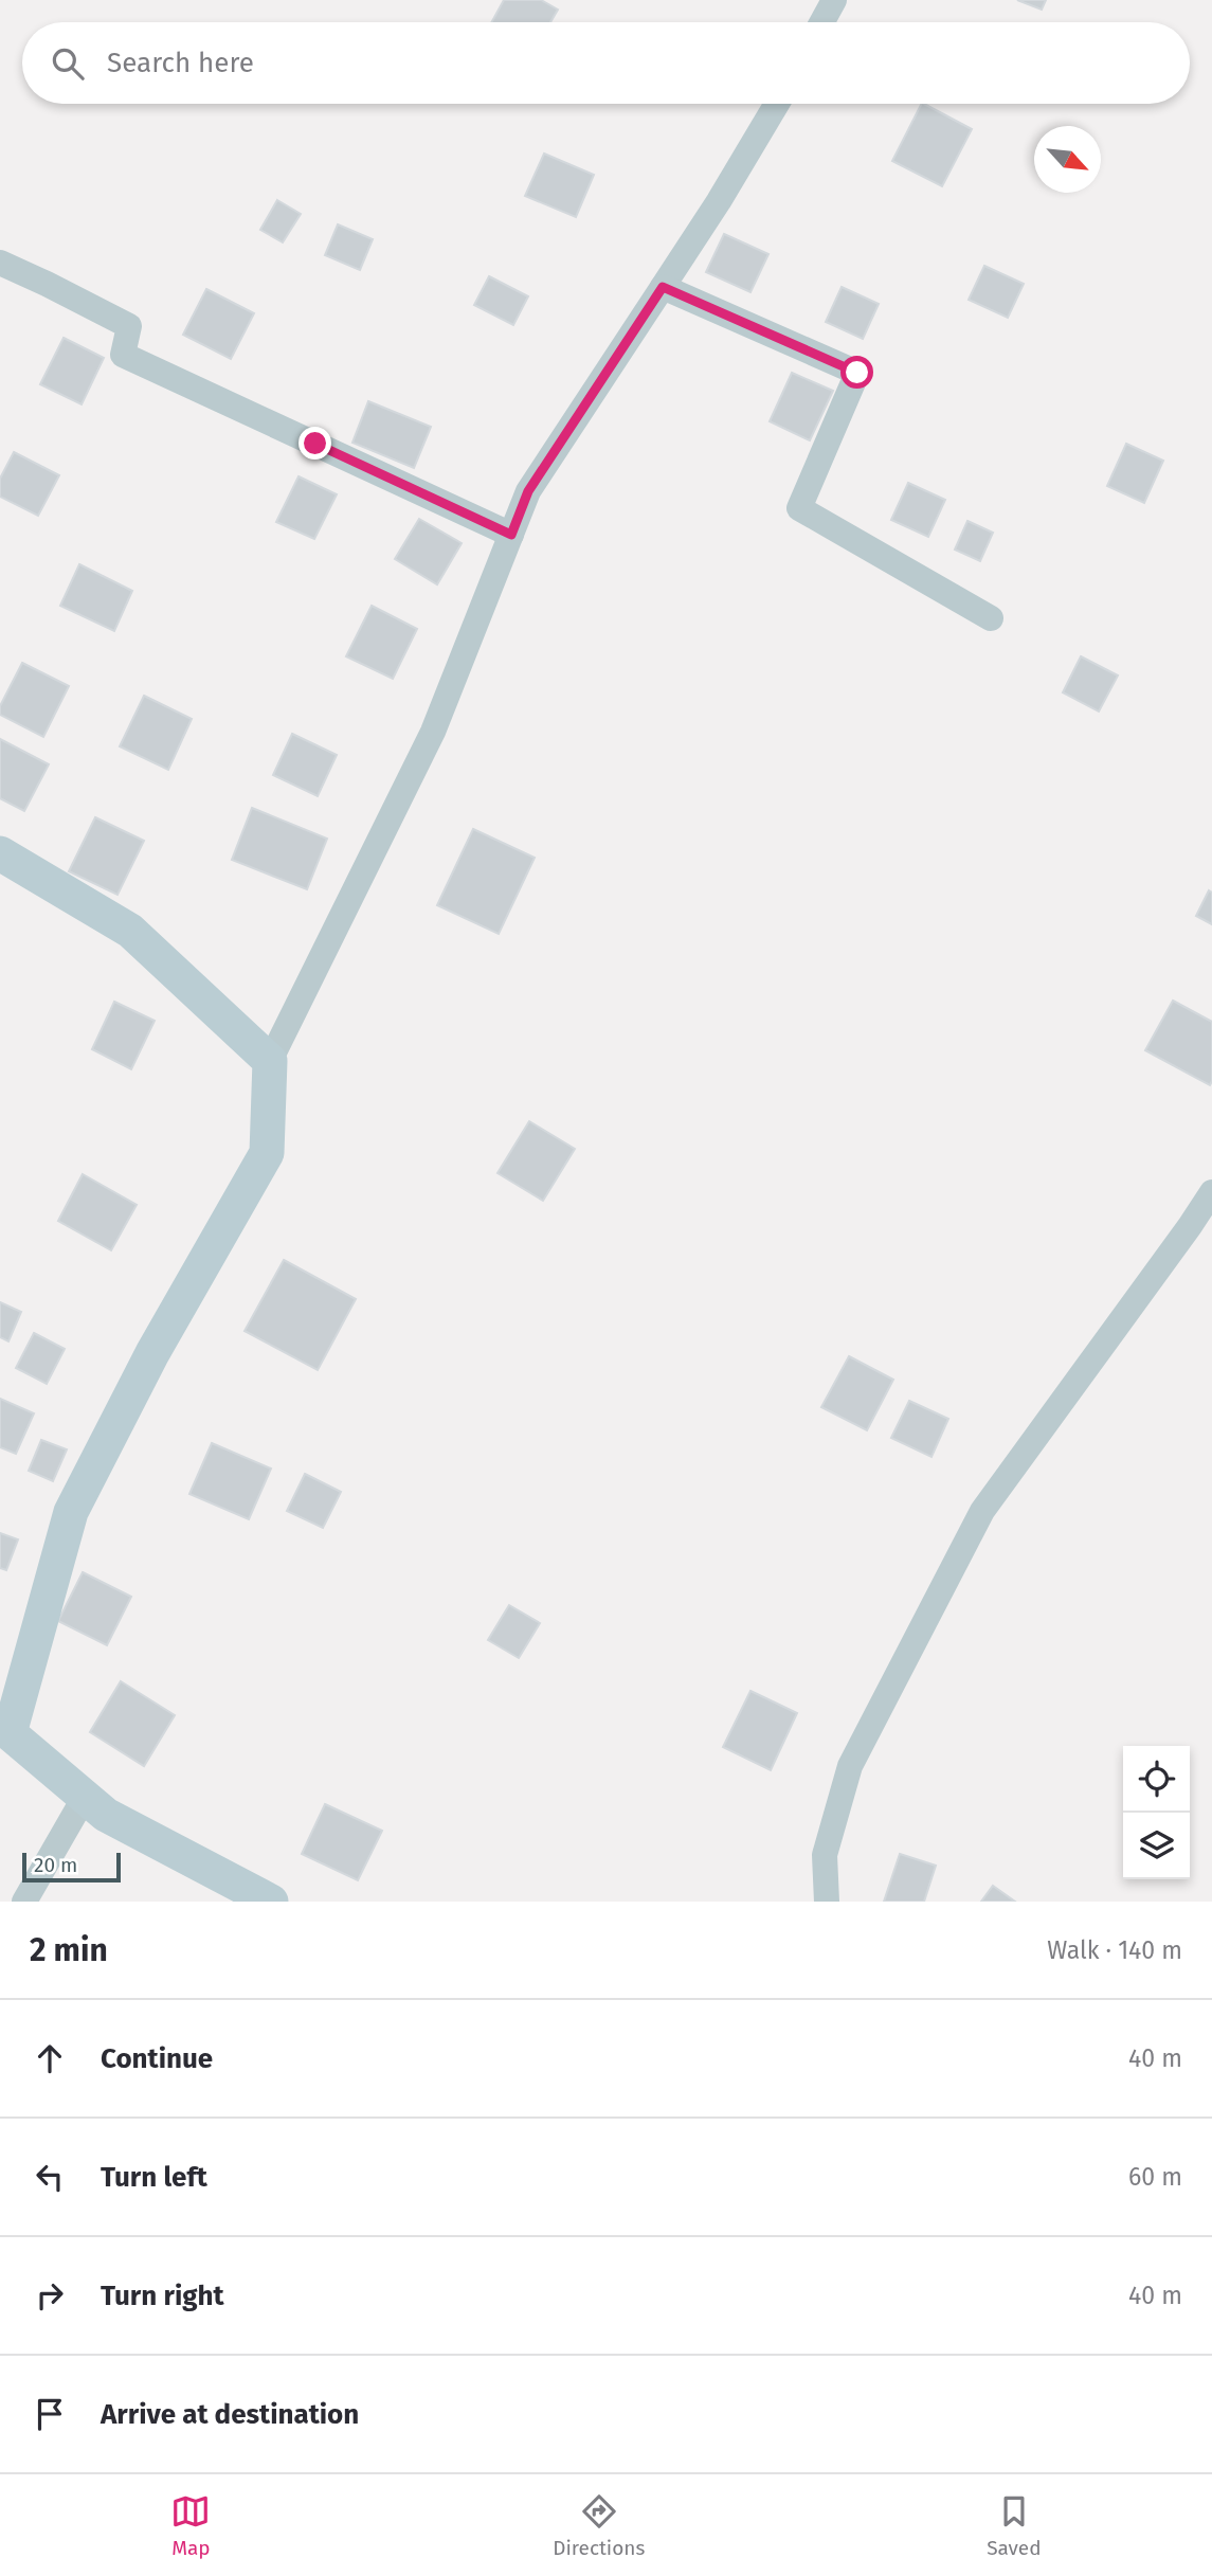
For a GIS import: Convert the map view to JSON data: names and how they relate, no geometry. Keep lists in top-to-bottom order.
{
  "scale_bar": "20 m",
  "north": "bottom right",
  "page": {
    "search": "Search here",
    "scale": "20 m",
    "heading": ["2 min", "Walk · 140 m"],
    "list": [
      ["Continue", "40 m"],
      ["Turn left", "60 m"],
      ["Turn right", "40 m"],
      "Arrive at destination"
    ],
    "nav": ["Map", "Directions", "Saved"]
  }
}
